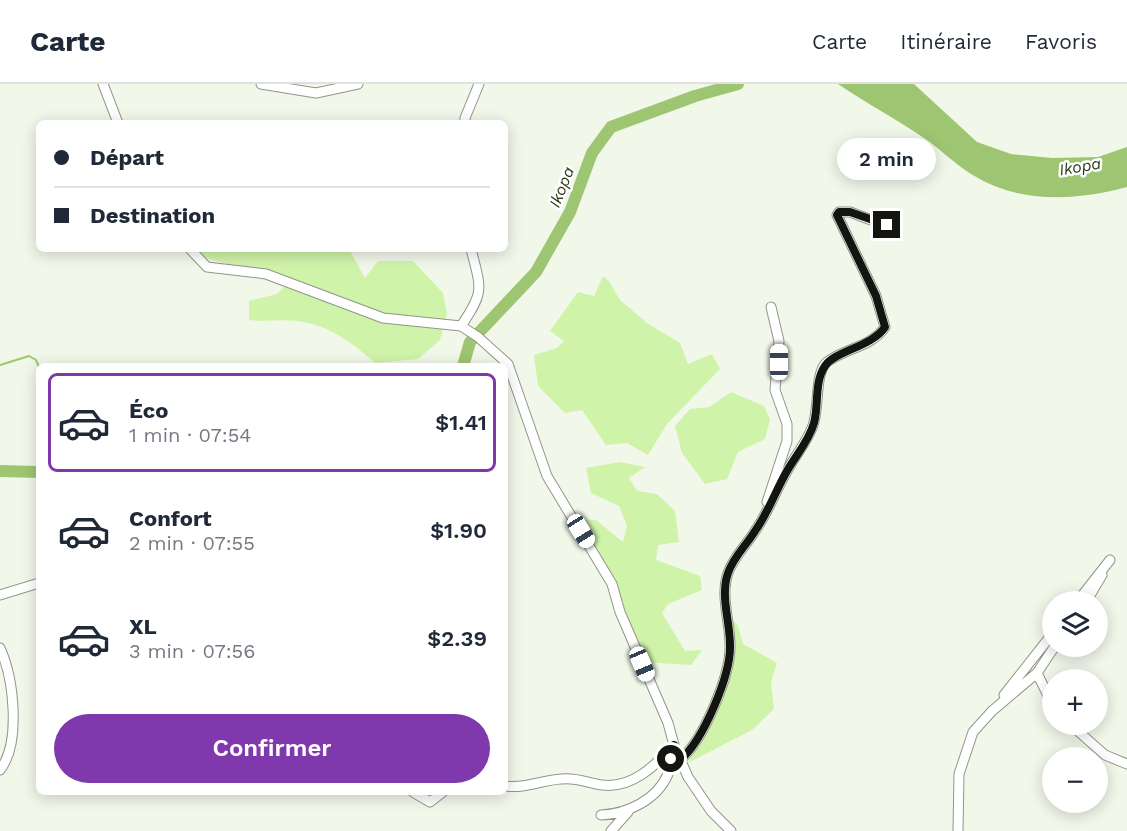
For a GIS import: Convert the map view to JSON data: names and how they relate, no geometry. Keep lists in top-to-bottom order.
{
  "water": ["Ikopa"],
  "page": {
    "header": "Carte",
    "nav": ["Carte", "Itinéraire", "Favoris"],
    "banner": ["Départ", "Destination"],
    "bubble": "2 min",
    "list": [
      {
        "name": "Éco",
        "note": "1 min · 07:54",
        "value": "$1.41"
      },
      {
        "name": "Confort",
        "note": "2 min · 07:55",
        "value": "$1.90"
      },
      {
        "name": "XL",
        "note": "3 min · 07:56",
        "value": "$2.39"
      }
    ],
    "map_buttons": ["+", "−"],
    "buttons": "Confirmer"
  }
}
